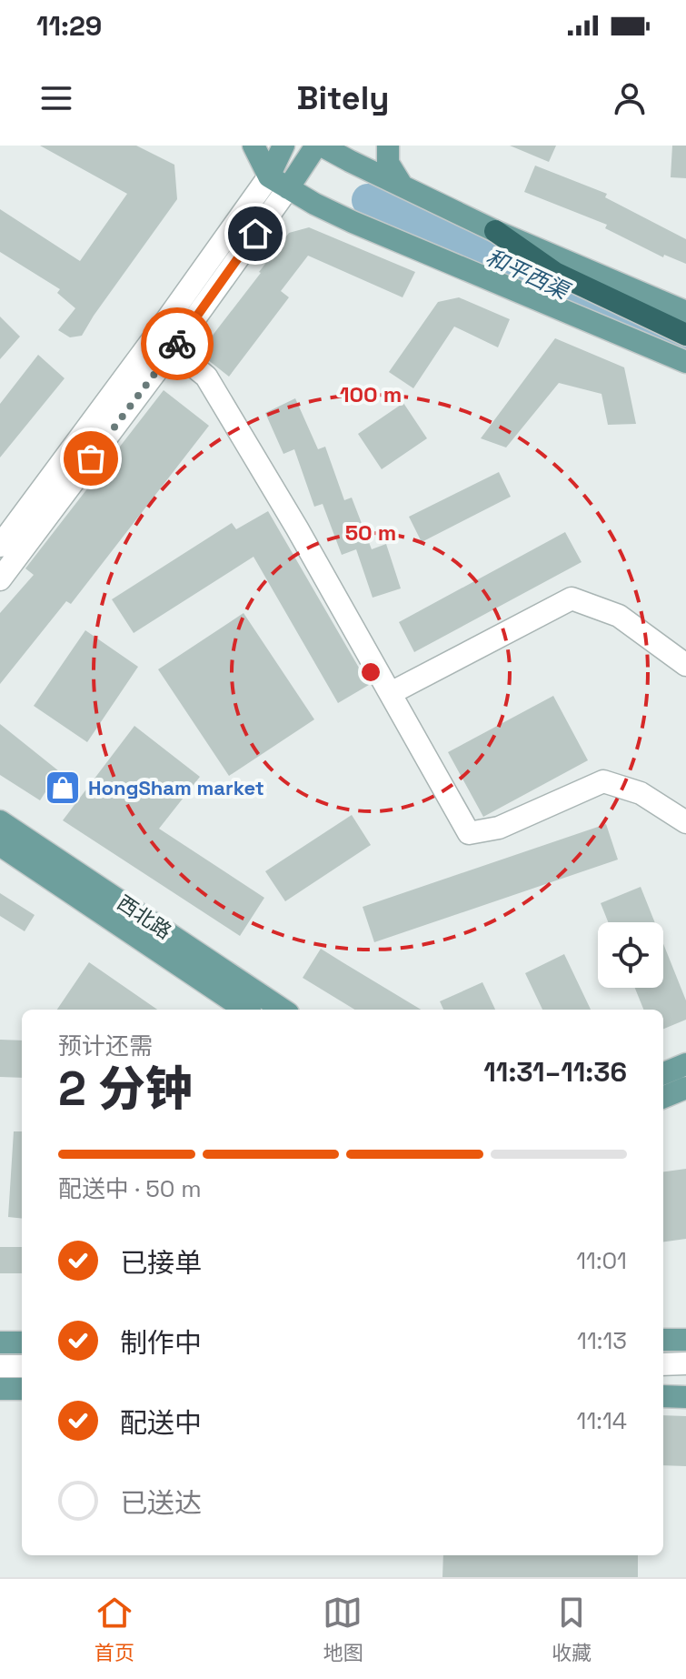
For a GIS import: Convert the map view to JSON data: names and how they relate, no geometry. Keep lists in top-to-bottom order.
{
  "streets": {
    "main road": ["西北路"]
  },
  "water": ["和平西渠"],
  "places": {
    "shop": ["HongSham market"]
  },
  "page": {
    "status": "11:29",
    "header": "Bitely",
    "heading": ["2 分钟", "预计还需", "11:31–11:36"],
    "bar": "配送中 · 50 m",
    "list": [
      ["已接单", "11:01"],
      ["制作中", "11:13"],
      ["配送中", "11:14"],
      "已送达"
    ],
    "tabs": ["首页", "地图", "收藏"]
  },
  "rings": ["100 m", "50 m"]
}
